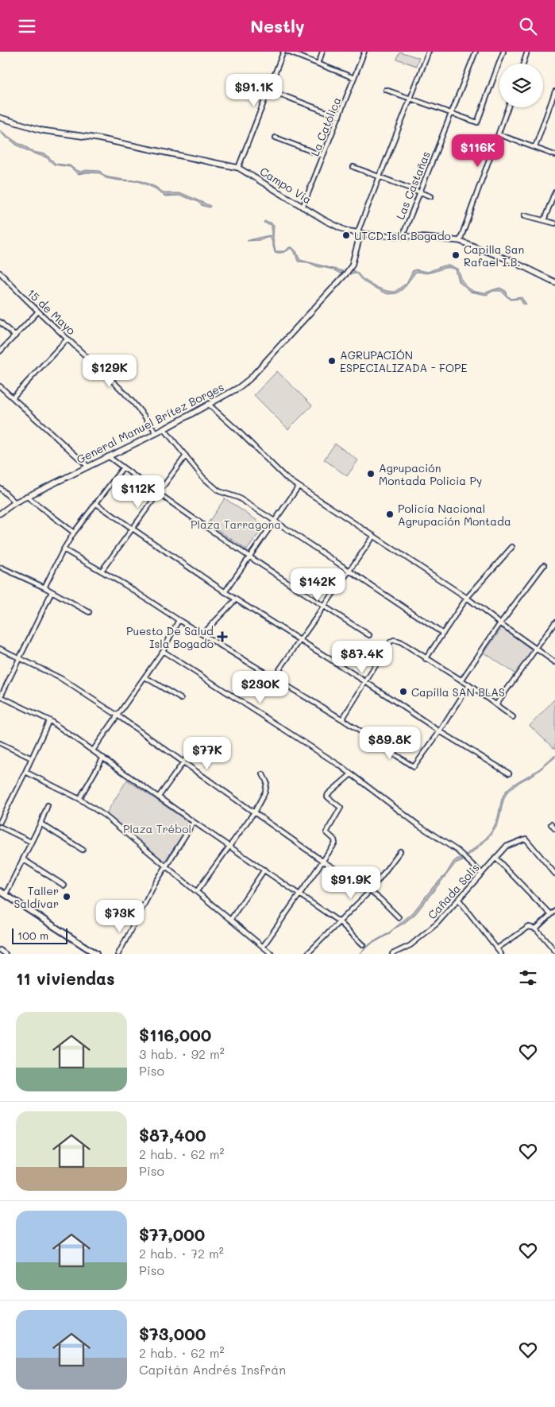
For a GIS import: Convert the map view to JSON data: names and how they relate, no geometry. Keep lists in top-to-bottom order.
{
  "streets": {
    "street": [
      "La Católica",
      "Campo Vía",
      "Las Castañas",
      "15 de Mayo",
      "General Manuel Brítez Borges",
      "Cañada Solis"
    ]
  },
  "crossings": [
    ["La Católica", "Campo Vía"],
    ["Campo Vía", "Las Castañas"],
    ["Campo Vía", "General Manuel Brítez Borges"],
    ["15 de Mayo", "General Manuel Brítez Borges"]
  ],
  "parks": ["Plaza Tarragona", "Plaza Trébol"],
  "places": {
    "other": [
      "UTCD Isla Bogado",
      "Capilla San Rafael I.B.",
      "AGRUPACIÓN ESPECIALIZADA - FOPE",
      "Agrupación Montada Policia Py",
      "Policía Nacional Agrupación Montada",
      "Capilla SAN BLAS",
      "Taller Saldívar"
    ],
    "health": ["Puesto De Salud Isla Bogado"]
  },
  "scale_bar": "100 m",
  "page": {
    "header": "Nestly",
    "price": [
      "$91.1K",
      "$116K",
      "$129K",
      "$112K",
      "$142K",
      "$87.4K",
      "$230K",
      "$89.8K",
      "$77K",
      "$91.9K",
      "$73K"
    ],
    "scale": "100 m",
    "heading": "11 viviendas",
    "list": [
      {
        "name": "$116,000",
        "note": "3 hab. · 92 m² · Piso"
      },
      {
        "name": "$87,400",
        "note": "2 hab. · 62 m² · Piso"
      },
      {
        "name": "$77,000",
        "note": "2 hab. · 72 m² · Piso"
      },
      {
        "name": "$73,000",
        "note": "2 hab. · 62 m² · Capitán Andrés Insfrán"
      }
    ]
  }
}
